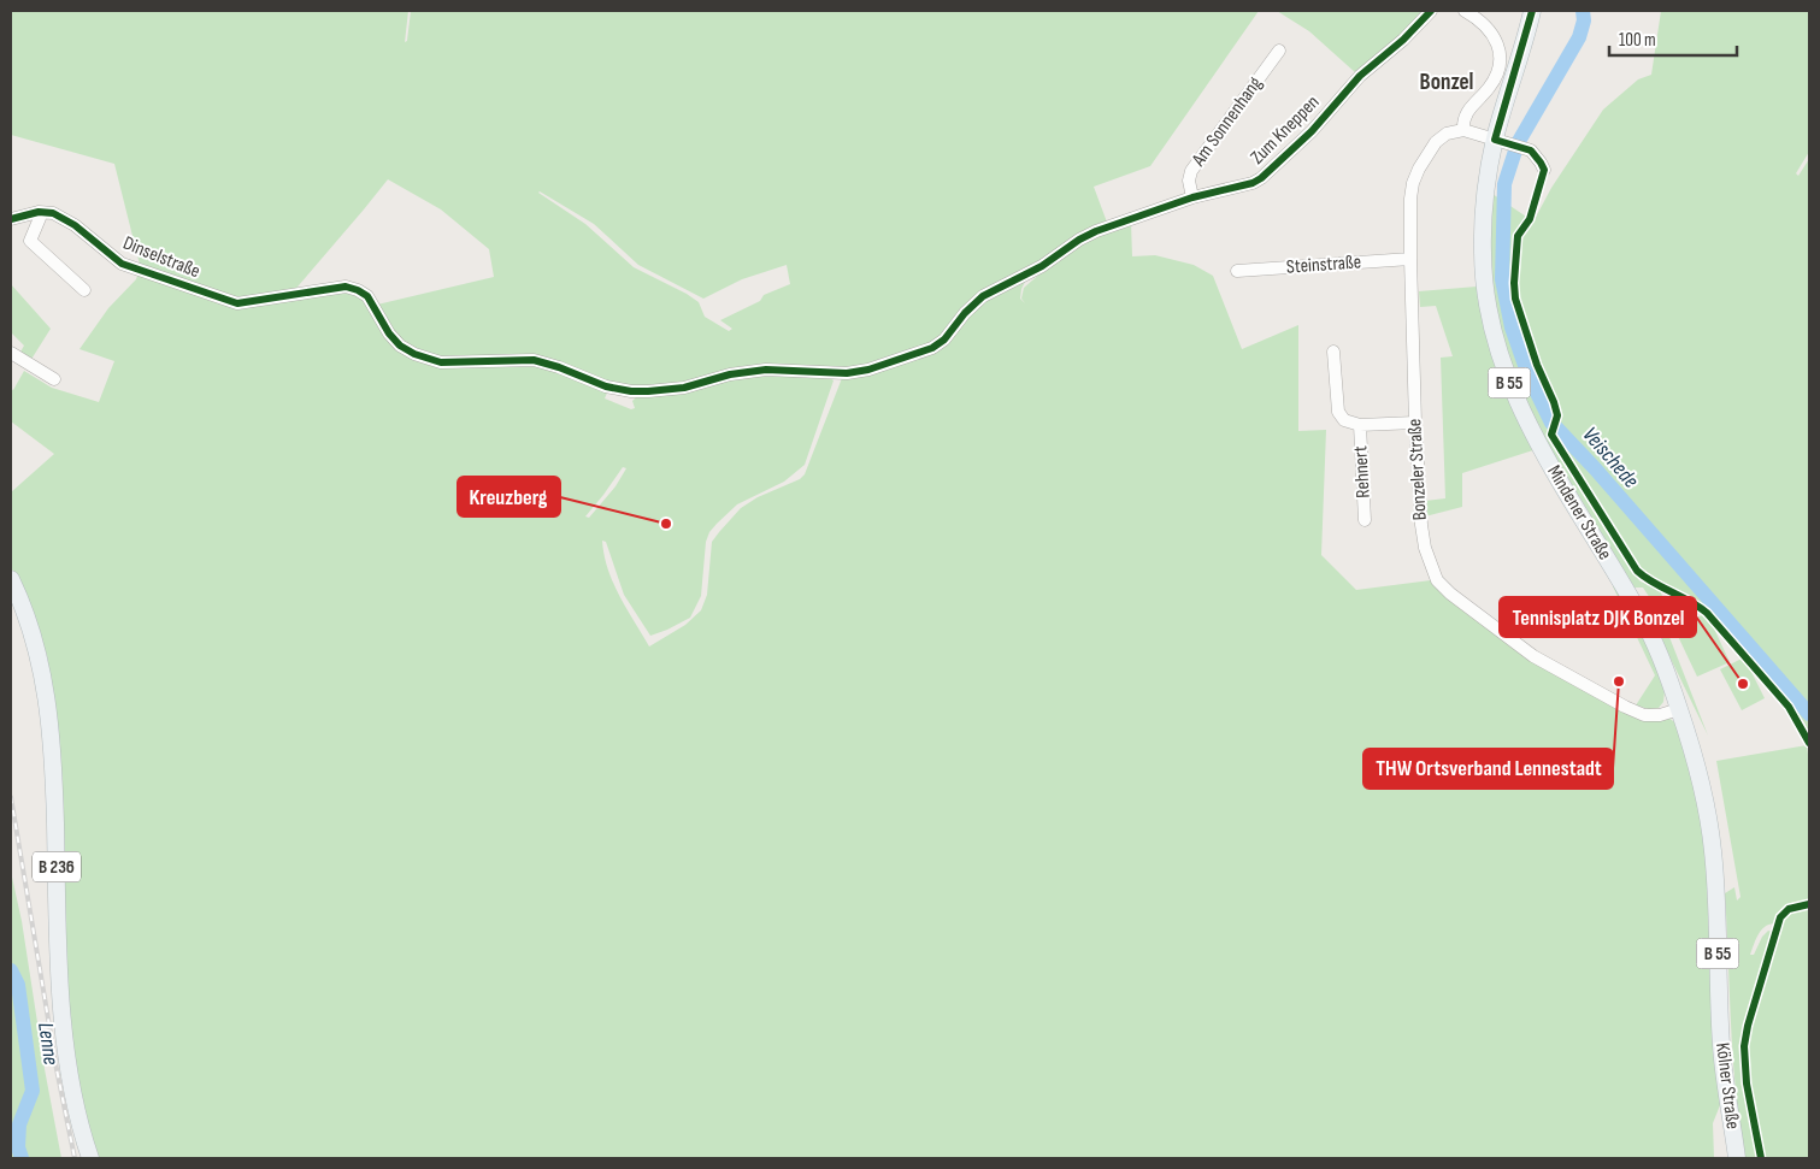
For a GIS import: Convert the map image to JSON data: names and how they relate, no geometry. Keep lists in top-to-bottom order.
{
  "streets": {
    "main road": [
      "B 55",
      "Mindener Straße",
      "B 236",
      "Kölner Straße"
    ],
    "street": [
      "Am Sonnenhang",
      "Zum Kneppen",
      "Dinselstraße",
      "Steinstraße",
      "Bonzeler Straße",
      "Rehnert"
    ]
  },
  "crossings": [
    ["Am Sonnenhang", "Zum Kneppen"],
    ["Zum Kneppen", "Dinselstraße"],
    ["Steinstraße", "Bonzeler Straße"],
    ["Bonzeler Straße", "Mindener Straße"],
    ["Mindener Straße", "Kölner Straße"]
  ],
  "districts": ["Bonzel"],
  "water": ["Veischede", "Lenne"],
  "places": ["Kreuzberg", "THW Ortsverband Lennestadt", "Tennisplatz DJK Bonzel"],
  "scale_bar": "100 m"
}
